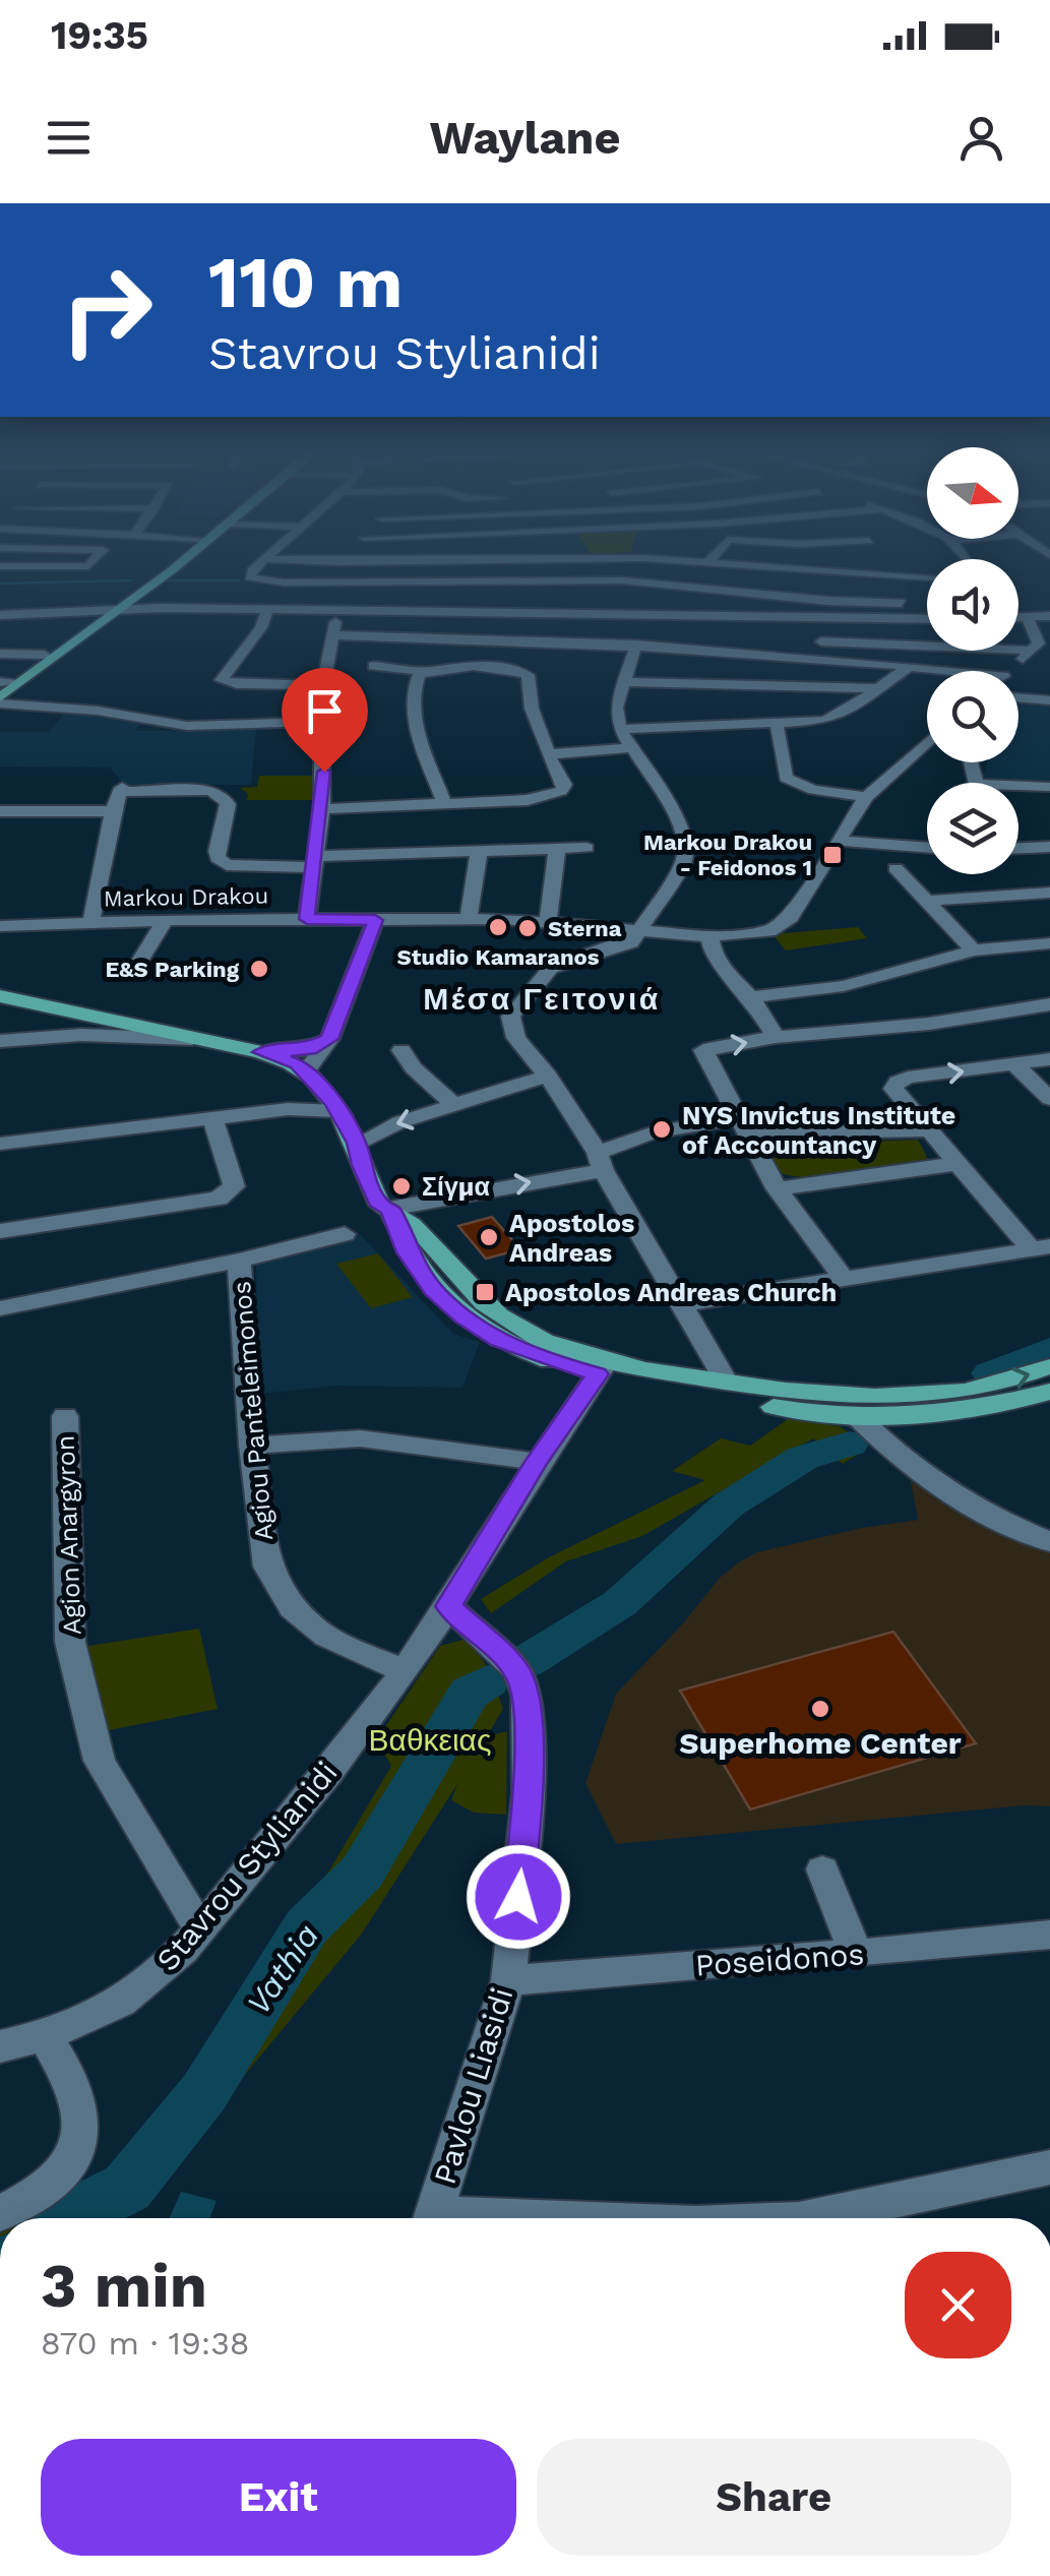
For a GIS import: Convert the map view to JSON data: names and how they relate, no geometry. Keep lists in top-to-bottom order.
{
  "streets": {
    "street": [
      "Markou Drakou",
      "Agiou Panteleimonos",
      "Agion Anargyron",
      "Stavrou Stylianidi",
      "Poseidonos",
      "Pavlou Liasidi"
    ]
  },
  "crossings": [
    ["Agiou Panteleimonos", "Stavrou Stylianidi"],
    ["Agion Anargyron", "Stavrou Stylianidi"],
    ["Stavrou Stylianidi", "Pavlou Liasidi"],
    ["Poseidonos", "Pavlou Liasidi"]
  ],
  "districts": ["Μέσα Γειτονιά"],
  "water": ["Vathia"],
  "parks": ["Βαθκειας"],
  "places": {
    "transit": ["Markou Drakou - Feidonos 1", "Apostolos Andreas Church"],
    "other": [
      "Studio Kamaranos",
      "Sterna",
      "E&S Parking",
      "NYS Invictus Institute of Accountancy",
      "Σίγμα",
      "Apostolos Andreas",
      "Superhome Center"
    ]
  },
  "north": "right",
  "page": {
    "status": "19:35",
    "header": "Waylane",
    "turn": ["110 m", "Stavrou Stylianidi"],
    "heading": ["3 min", "870 m · 19:38"],
    "buttons": ["Exit", "Share"]
  }
}
